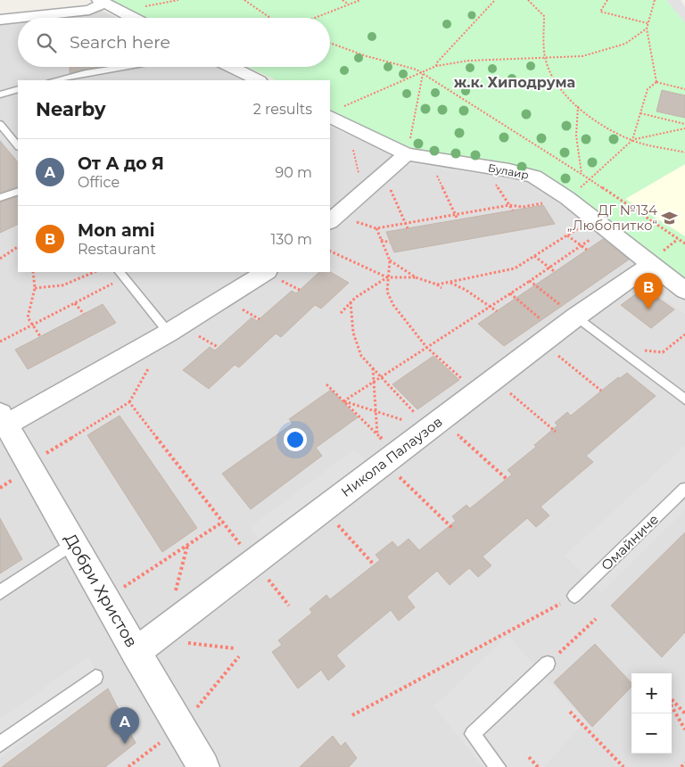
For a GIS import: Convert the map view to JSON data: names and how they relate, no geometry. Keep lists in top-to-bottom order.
{
  "streets": {
    "street": ["Булаир", "Никола Палаузов", "Добри Христов"],
    "lane": ["Омайниче"]
  },
  "crossings": [
    ["Булаир", "Никола Палаузов"],
    ["Никола Палаузов", "Добри Христов"]
  ],
  "districts": ["ж.к. Хиподрума"],
  "places": {
    "school or university": ["ДГ №134 „Любопитко“"]
  },
  "page": {
    "search": "Search here",
    "heading": ["Nearby", "2 results"],
    "list": [
      {
        "mark": "A",
        "name": "От А до Я",
        "note": "Office",
        "value": "90 m"
      },
      {
        "mark": "B",
        "name": "Mon ami",
        "note": "Restaurant",
        "value": "130 m"
      }
    ],
    "pins": ["B", "A"],
    "map_buttons": ["+", "−"]
  }
}
